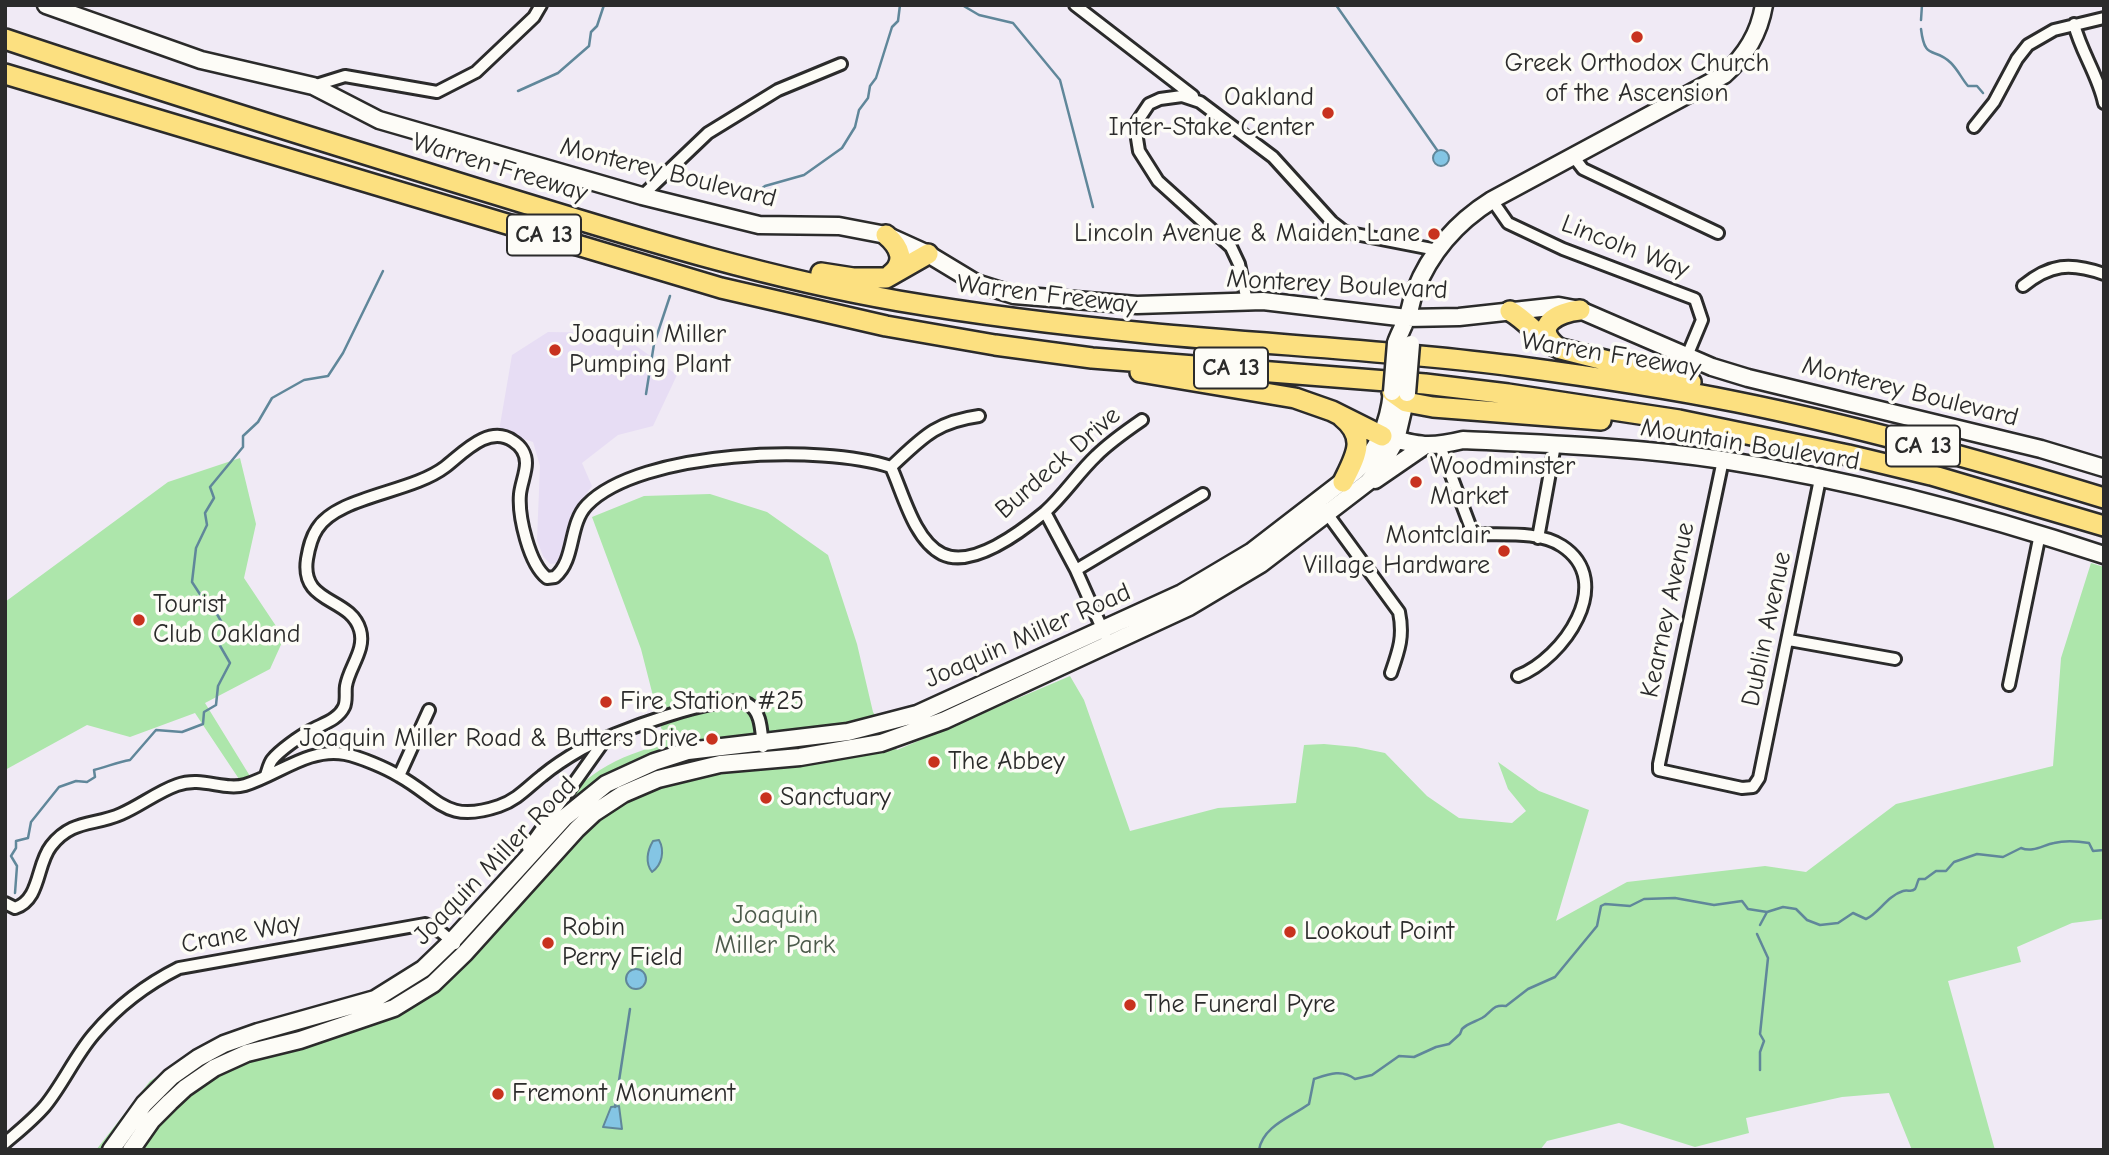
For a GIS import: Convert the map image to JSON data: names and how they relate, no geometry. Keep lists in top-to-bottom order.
{
  "streets": {
    "highway": ["Warren Freeway", "CA 13"],
    "main road": ["Monterey Boulevard", "Mountain Boulevard", "Joaquin Miller Road"],
    "street": [
      "Lincoln Way",
      "Burdeck Drive",
      "Kearney Avenue",
      "Dublin Avenue",
      "Crane Way"
    ]
  },
  "crossings": [
    ["Monterey Boulevard", "Lincoln Way"],
    ["Mountain Boulevard", "Kearney Avenue"],
    ["Mountain Boulevard", "Dublin Avenue"],
    ["Mountain Boulevard", "Joaquin Miller Road"],
    ["Kearney Avenue", "Dublin Avenue"],
    ["Joaquin Miller Road", "Crane Way"]
  ],
  "parks": ["Joaquin Miller Park"],
  "places": [
    "Greek Orthodox Church of the Ascension",
    "Oakland Inter-Stake Center",
    "Lincoln Avenue & Maiden Lane",
    "Joaquin Miller Pumping Plant",
    "Woodminster Market",
    "Montclair Village Hardware",
    "Tourist Club Oakland",
    "Fire Station #25",
    "Joaquin Miller Road & Butters Drive",
    "The Abbey",
    "Sanctuary",
    "Lookout Point",
    "Robin Perry Field",
    "The Funeral Pyre",
    "Fremont Monument"
  ]
}
